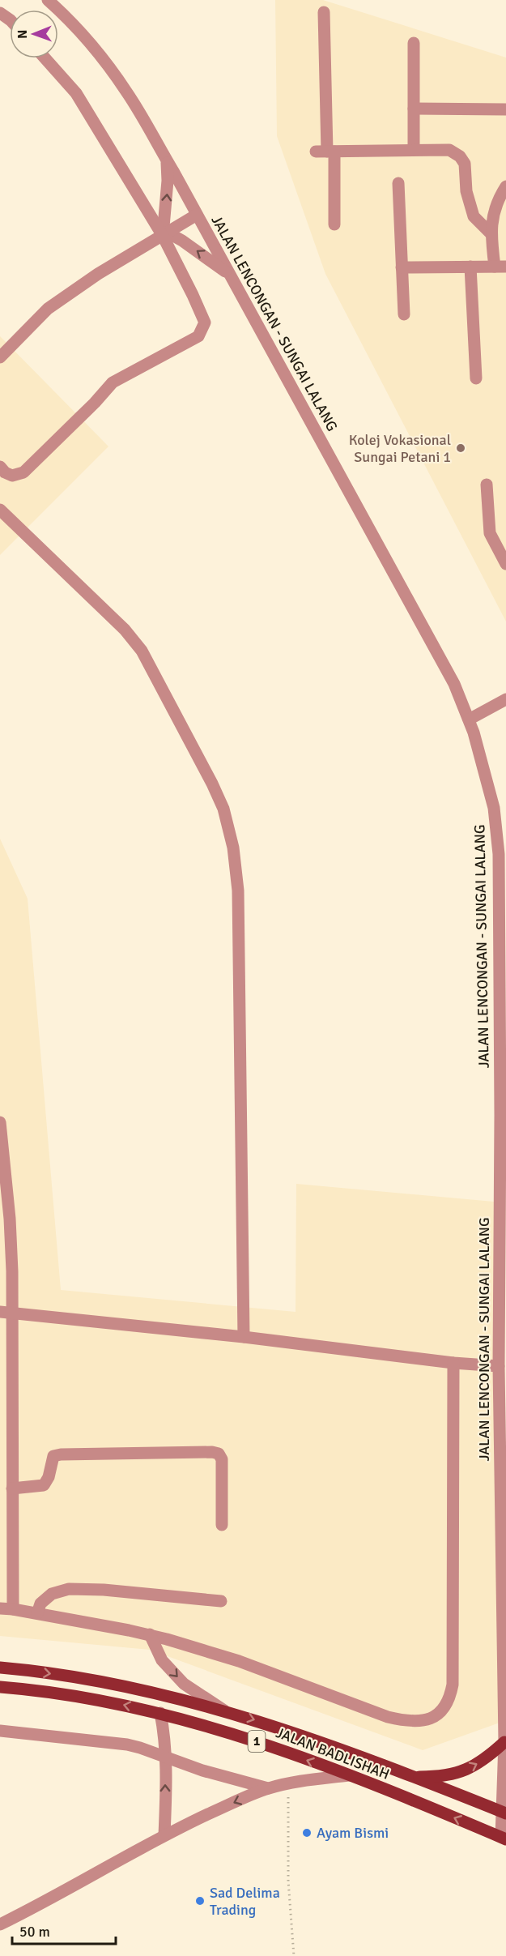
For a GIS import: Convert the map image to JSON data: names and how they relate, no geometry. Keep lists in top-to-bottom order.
{
  "streets": {
    "main road": ["1", "JALAN BADLISHAH"],
    "street": ["JALAN LENCONGAN - SUNGAI LALANG"]
  },
  "crossings": [
    ["JALAN LENCONGAN - SUNGAI LALANG", "JALAN BADLISHAH"]
  ],
  "places": ["Kolej Vokasional Sungai Petani 1", "Ayam Bismi", "Sad Delima Trading"],
  "scale_bar": "50 m",
  "north": "left"
}
